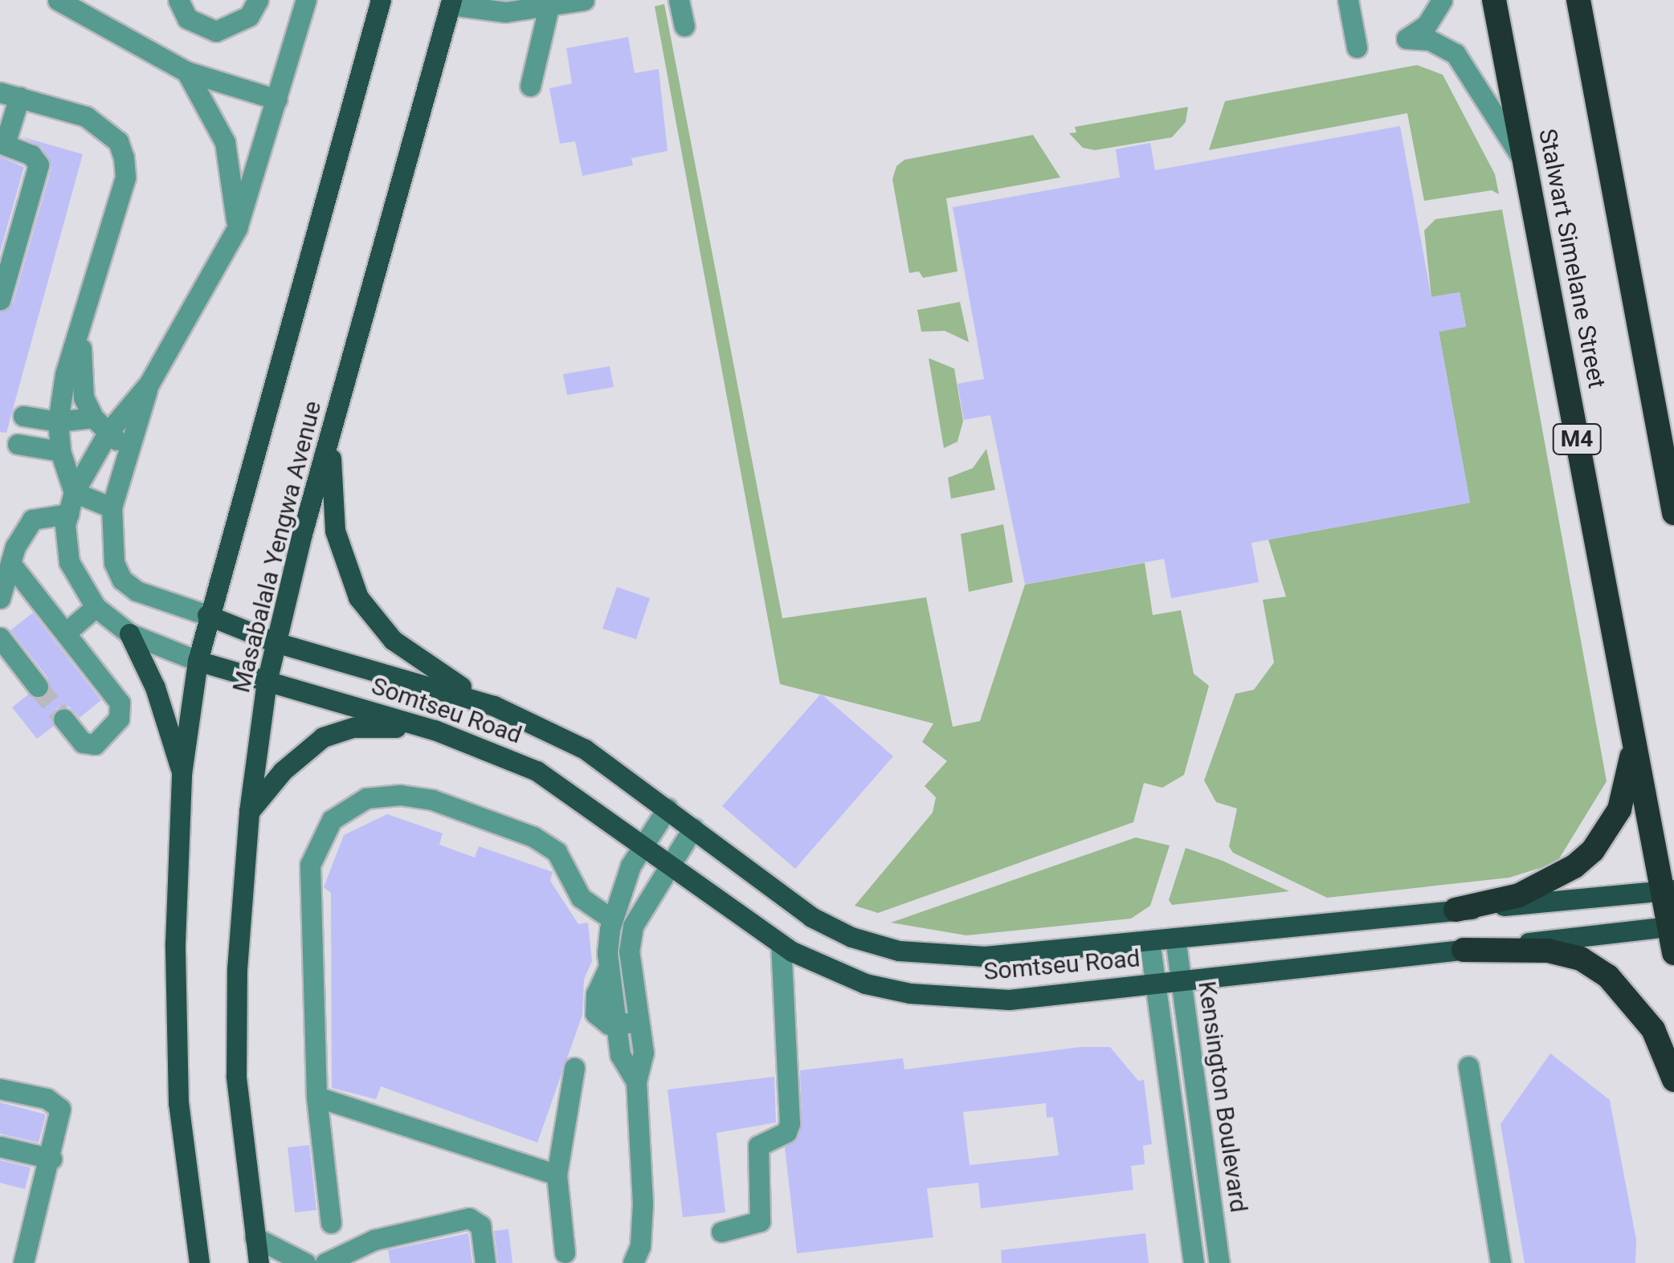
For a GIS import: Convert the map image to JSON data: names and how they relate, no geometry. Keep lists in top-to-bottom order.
{
  "streets": {
    "highway": ["Stalwart Simelane Street", "M4"],
    "main road": ["Masabalala Yengwa Avenue", "Somtseu Road"],
    "street": ["Kensington Boulevard"]
  },
  "crossings": [
    ["Stalwart Simelane Street", "Somtseu Road"],
    ["Masabalala Yengwa Avenue", "Somtseu Road"],
    ["Somtseu Road", "Kensington Boulevard"]
  ]
}
